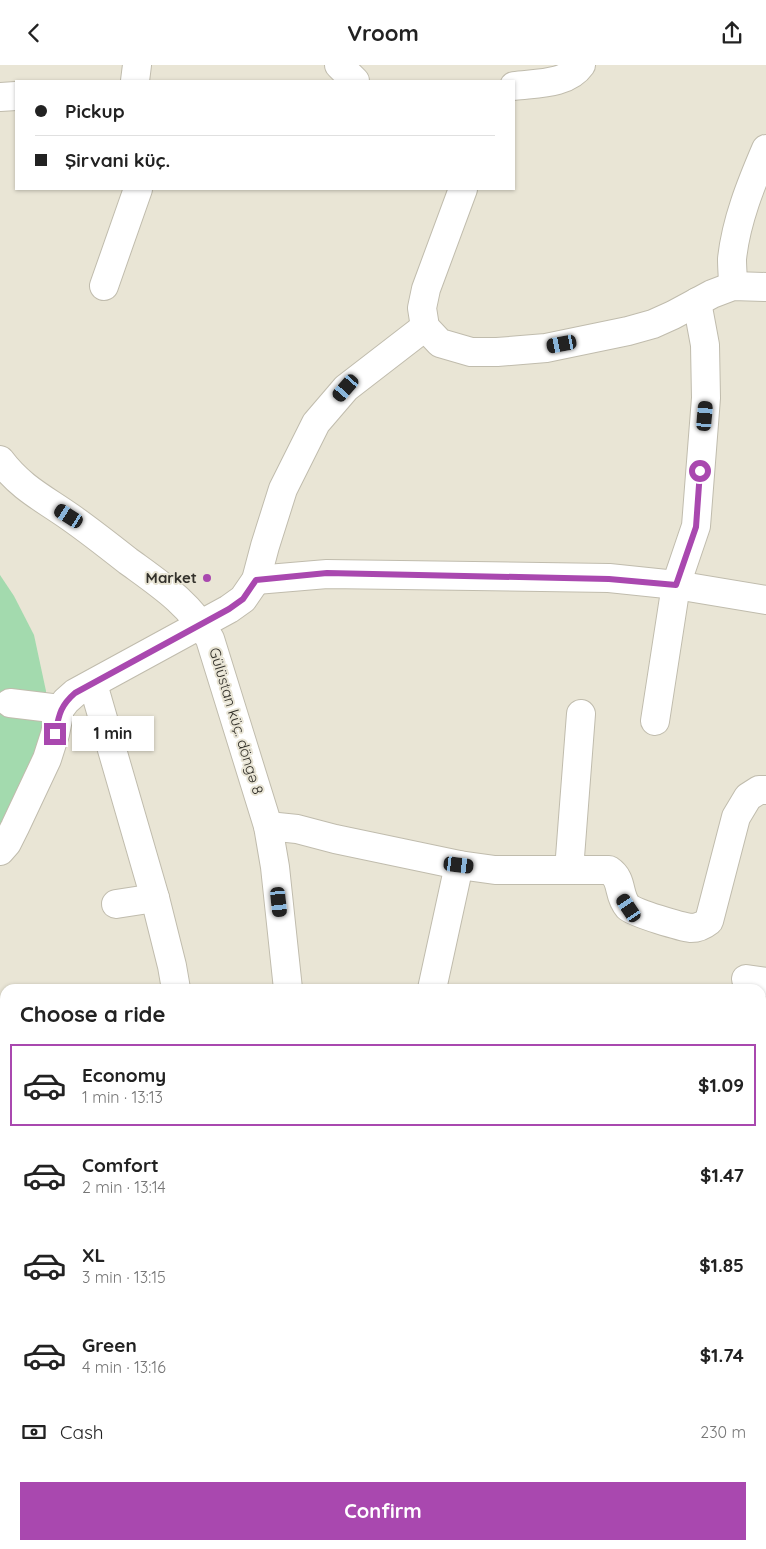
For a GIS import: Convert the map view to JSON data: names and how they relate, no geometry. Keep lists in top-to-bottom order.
{
  "streets": {
    "street": ["Gülüstan küç. döngə 8"]
  },
  "places": ["Market"],
  "page": {
    "header": "Vroom",
    "banner": ["Pickup", "Şirvani küç."],
    "bubble": "1 min",
    "heading": "Choose a ride",
    "list": [
      {
        "name": "Economy",
        "note": "1 min · 13:13",
        "value": "$1.09"
      },
      {
        "name": "Comfort",
        "note": "2 min · 13:14",
        "value": "$1.47"
      },
      {
        "name": "XL",
        "note": "3 min · 13:15",
        "value": "$1.85"
      },
      {
        "name": "Green",
        "note": "4 min · 13:16",
        "value": "$1.74"
      }
    ],
    "pay": ["Cash", "230 m"],
    "buttons": "Confirm"
  }
}
